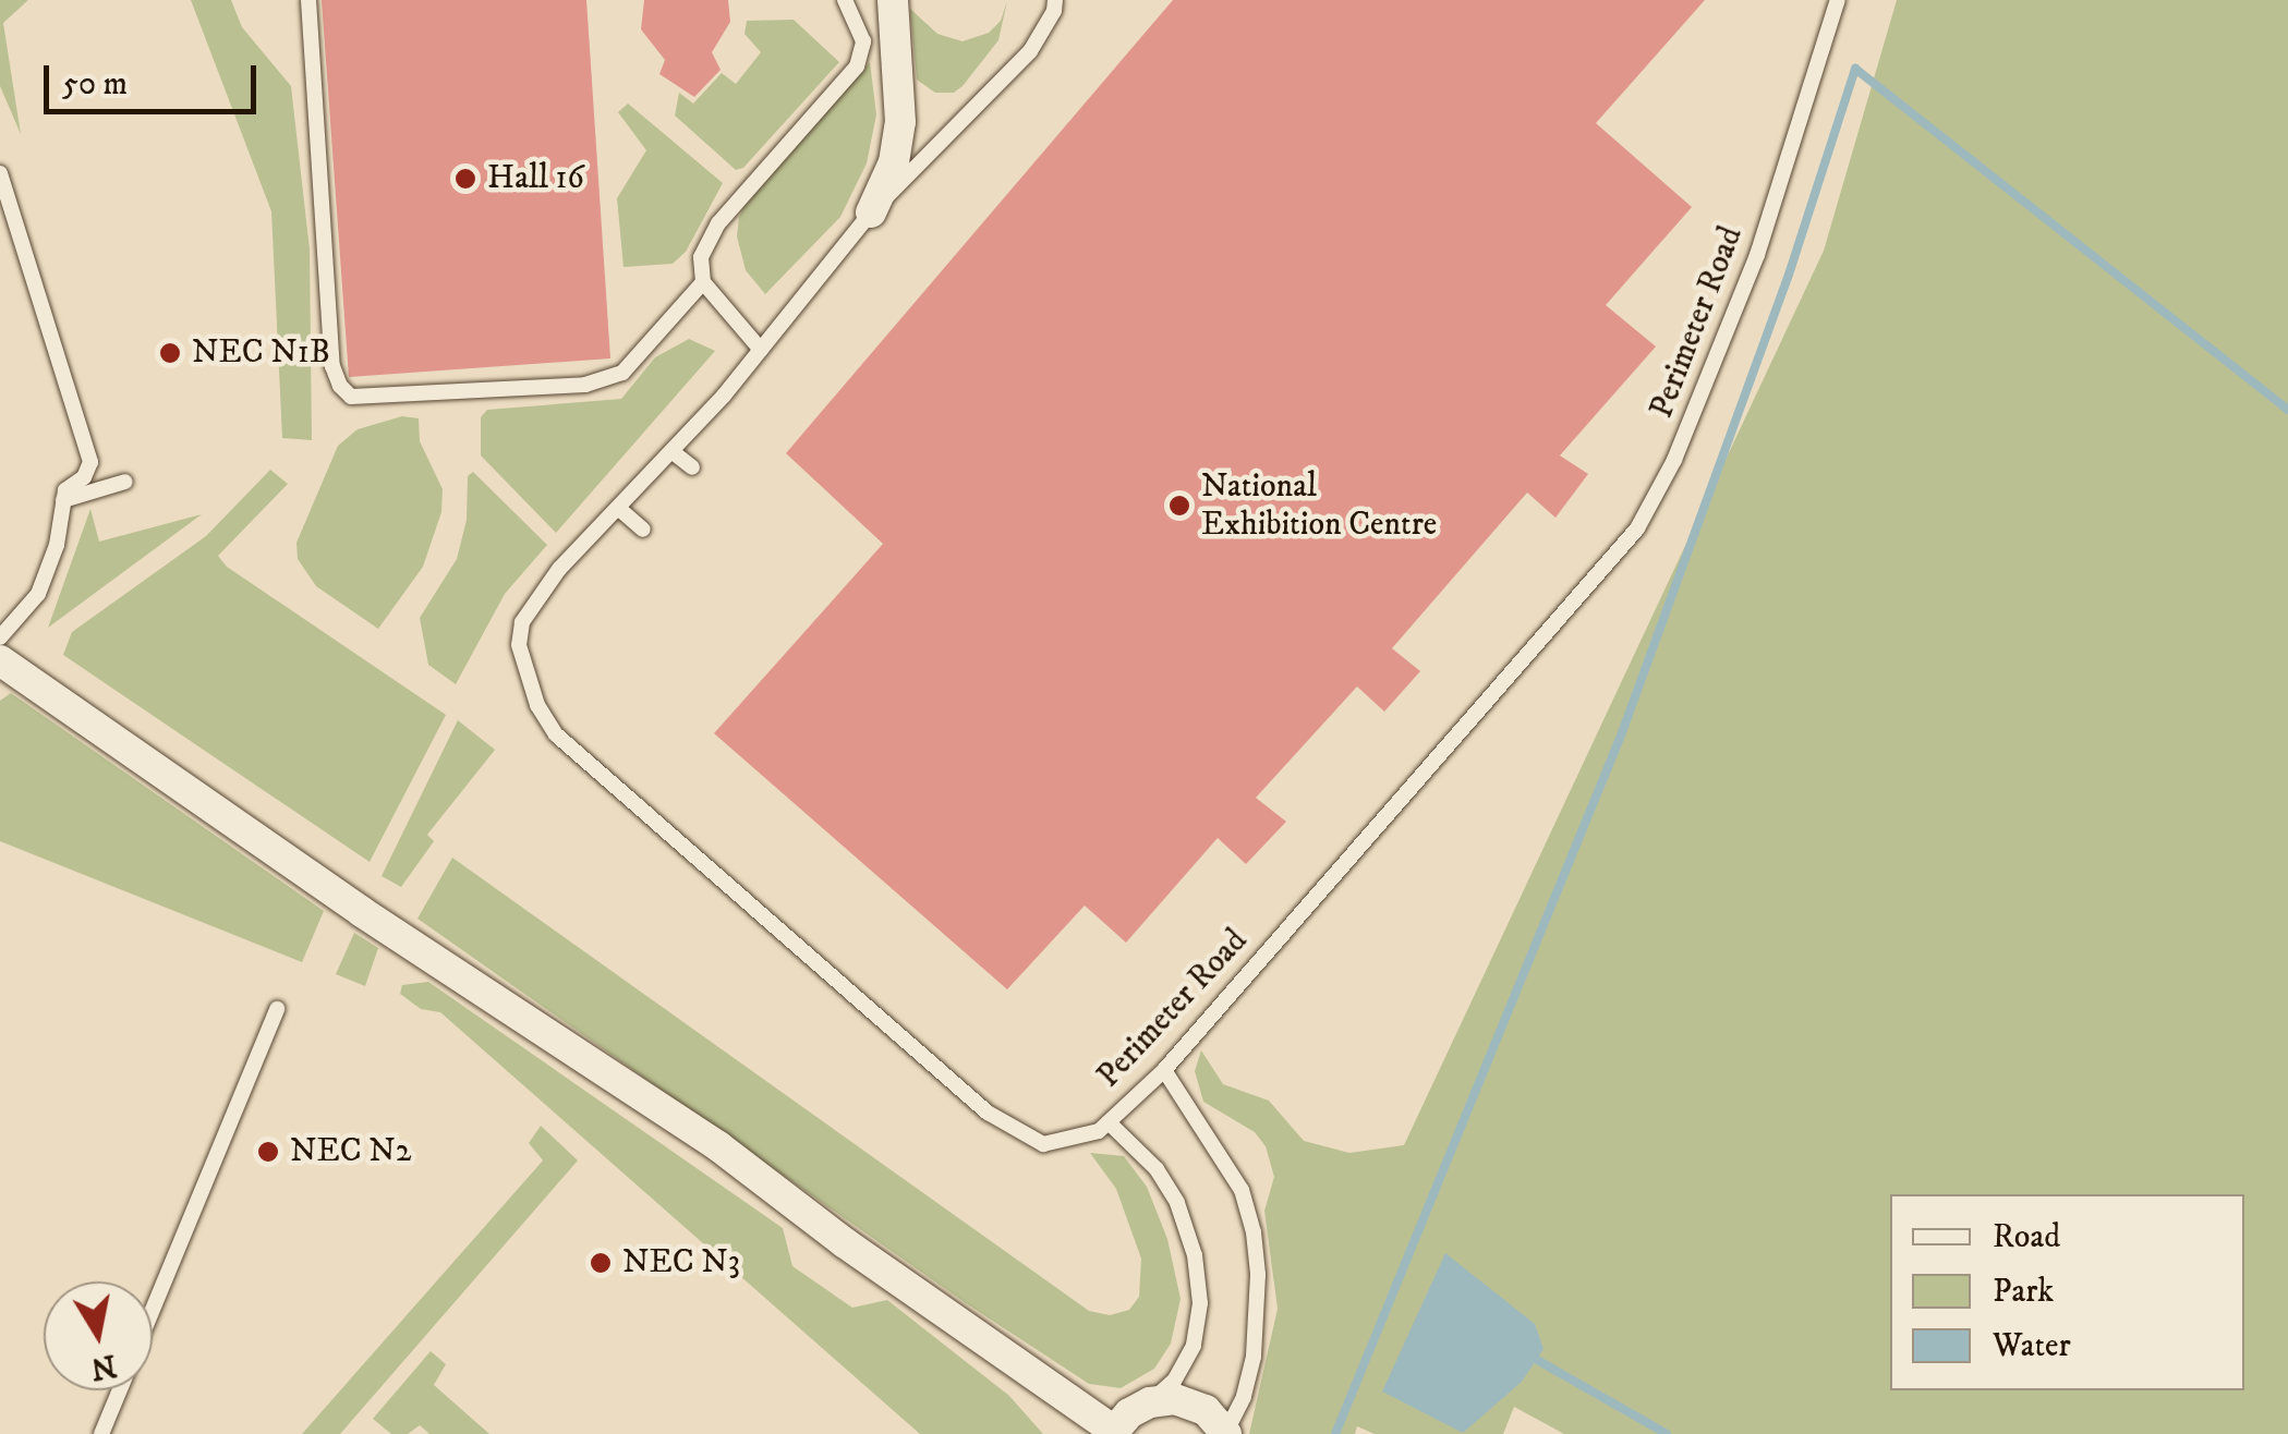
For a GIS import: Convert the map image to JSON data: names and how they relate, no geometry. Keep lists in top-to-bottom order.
{
  "streets": {
    "lane": ["Perimeter Road"]
  },
  "places": [
    "Hall 16",
    "NEC N1B",
    "National Exhibition Centre",
    "NEC N2",
    "NEC N3"
  ],
  "legend": ["Road", "Park", "Water"],
  "scale_bar": "50 m",
  "north": "bottom"
}
